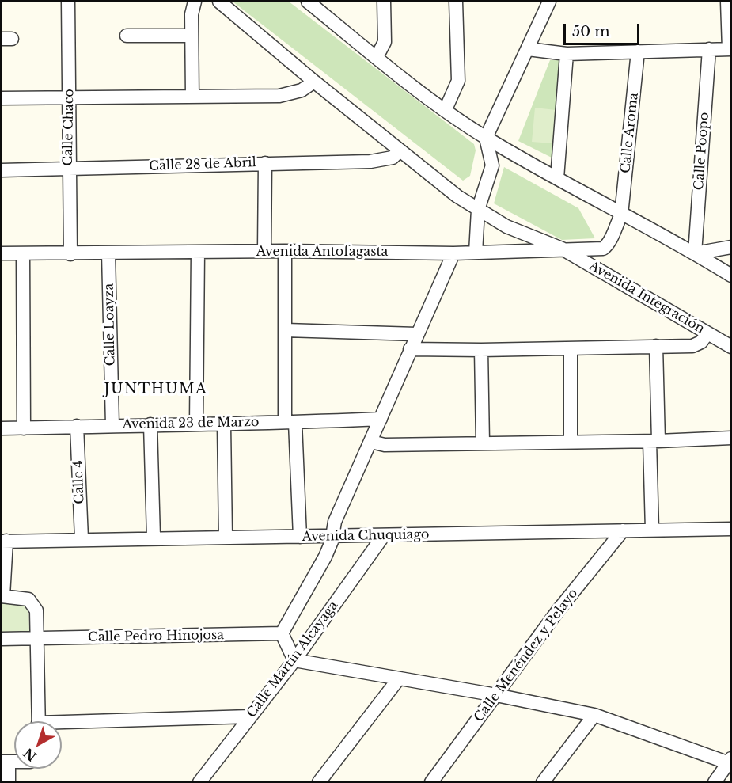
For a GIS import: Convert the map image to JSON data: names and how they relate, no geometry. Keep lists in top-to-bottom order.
{
  "streets": {
    "street": [
      "Calle Chaco",
      "Calle Aroma",
      "Calle Poopo",
      "Calle 28 de Abril",
      "Avenida Antofagasta",
      "Avenida Integración",
      "Calle Loayza",
      "Avenida 23 de Marzo",
      "Calle 4",
      "Avenida Chuquiago",
      "Calle Pedro Hinojosa",
      "Calle Menéndez y Pelayo",
      "Calle Martín Alcayaga"
    ]
  },
  "crossings": [
    ["Calle Chaco", "Calle 28 de Abril"],
    ["Calle Chaco", "Avenida Antofagasta"],
    ["Calle Aroma", "Avenida Antofagasta"],
    ["Avenida Antofagasta", "Avenida Integración"],
    ["Avenida Antofagasta", "Calle Loayza"],
    ["Calle Loayza", "Avenida 23 de Marzo"],
    ["Avenida 23 de Marzo", "Calle 4"],
    ["Calle 4", "Avenida Chuquiago"],
    ["Avenida Chuquiago", "Calle Menéndez y Pelayo"],
    ["Avenida Chuquiago", "Calle Martín Alcayaga"]
  ],
  "districts": ["JUNTHUMA"],
  "scale_bar": "50 m",
  "north": "bottom left"
}
